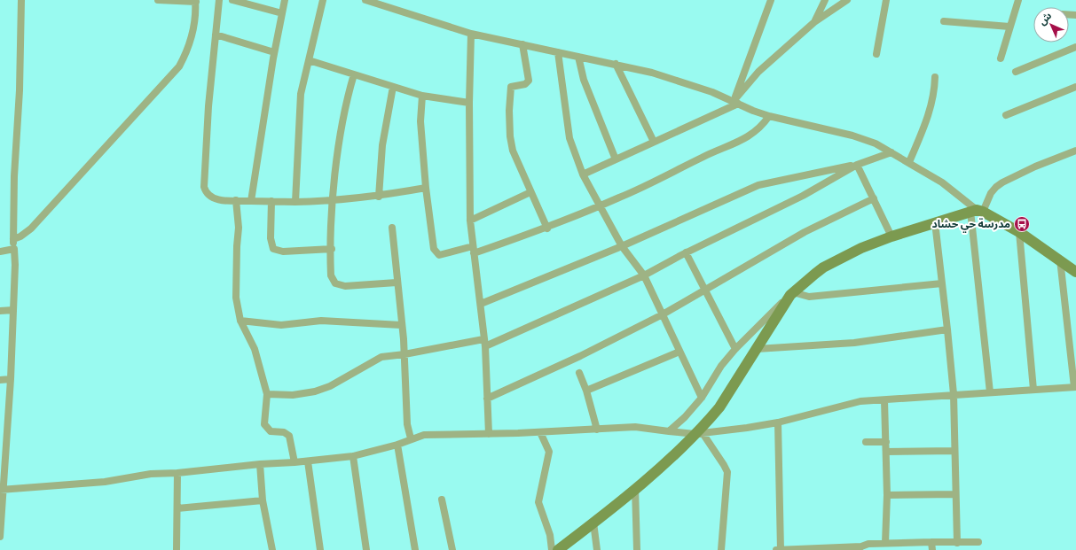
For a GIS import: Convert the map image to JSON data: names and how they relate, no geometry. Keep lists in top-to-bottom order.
{
  "places": {
    "bus stop": ["مدرسة حي حشاد"]
  },
  "north": "top left"
}
